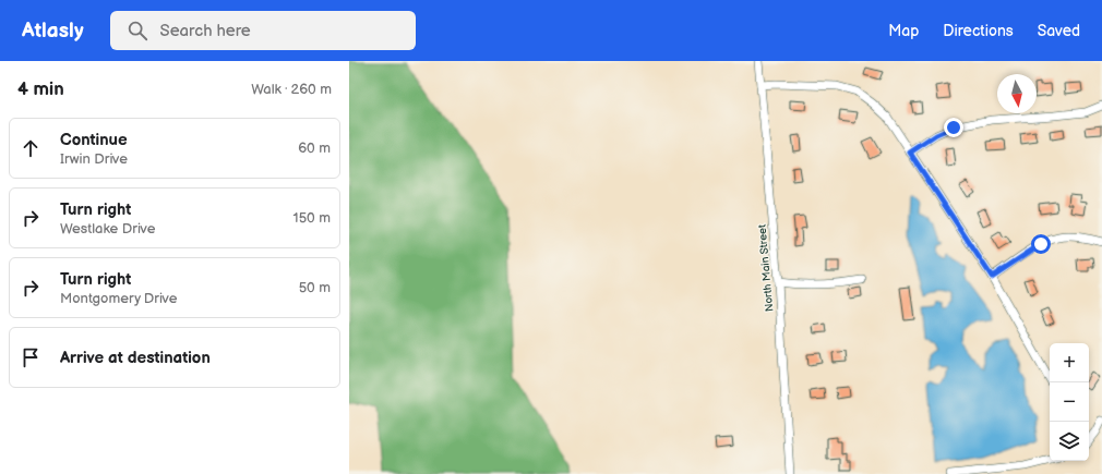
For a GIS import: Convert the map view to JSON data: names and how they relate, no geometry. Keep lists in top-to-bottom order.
{
  "streets": {
    "street": ["North Main Street"]
  },
  "north": "bottom",
  "page": {
    "header": "Atlasly",
    "search": "Search here",
    "nav": ["Map", "Directions", "Saved"],
    "heading": ["4 min", "Walk · 260 m"],
    "list": [
      ["Continue", "Irwin Drive", "60 m"],
      ["Turn right", "Westlake Drive", "150 m"],
      ["Turn right", "Montgomery Drive", "50 m"],
      "Arrive at destination"
    ],
    "map_buttons": ["+", "−"]
  }
}
